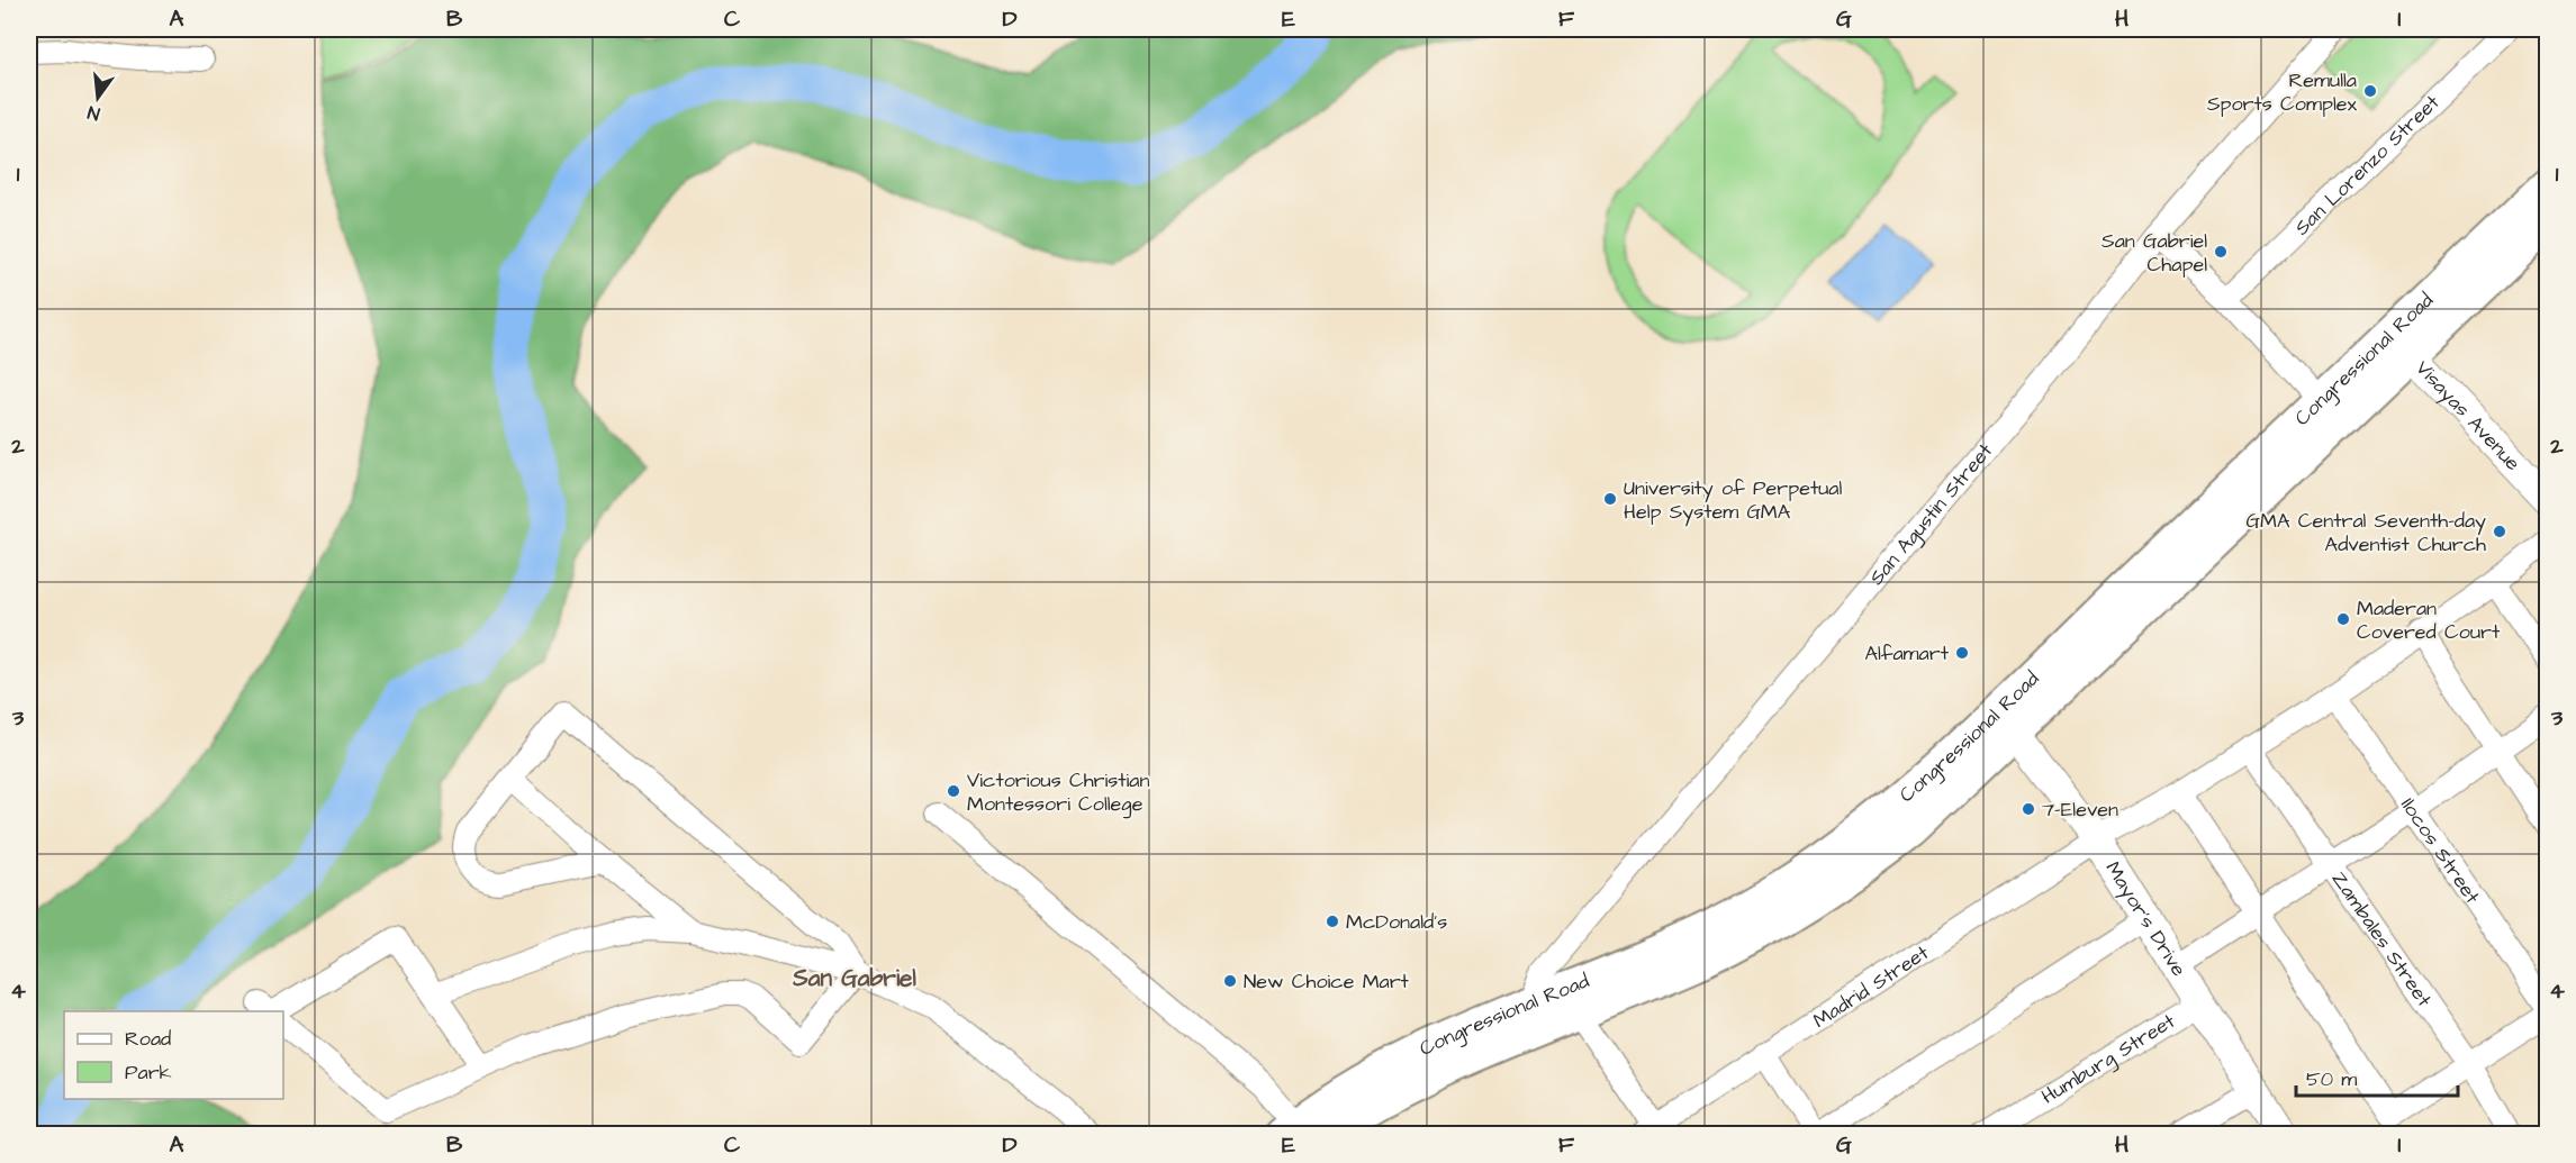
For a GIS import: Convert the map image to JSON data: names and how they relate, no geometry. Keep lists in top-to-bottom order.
{
  "streets": {
    "main road": ["Congressional Road"],
    "street": [
      "San Lorenzo Street",
      "Visayas Avenue",
      "San Agustin Street",
      "Ilocos Street",
      "Mayor's Drive",
      "Zambales Street",
      "Madrid Street",
      "Humburg Street"
    ]
  },
  "crossings": [
    ["Congressional Road", "Visayas Avenue"],
    ["Congressional Road", "San Agustin Street"],
    ["Congressional Road", "Mayor's Drive"],
    ["Mayor's Drive", "Madrid Street"],
    ["Mayor's Drive", "Humburg Street"]
  ],
  "districts": ["San Gabriel"],
  "places": [
    "Remulla Sports Complex",
    "San Gabriel Chapel",
    "University of Perpetual Help System GMA",
    "GMA Central Seventh-day Adventist Church",
    "Maderan Covered Court",
    "Alfamart",
    "Victorious Christian Montessori College",
    "7-Eleven",
    "McDonald's",
    "New Choice Mart"
  ],
  "legend": ["Road", "Park"],
  "scale_bar": "50 m",
  "north": "bottom",
  "grid": {
    "columns": [
      "A",
      "B",
      "C",
      "D",
      "E",
      "F",
      "G",
      "H",
      "I"
    ],
    "rows": [
      "1",
      "2",
      "3",
      "4"
    ]
  }
}
